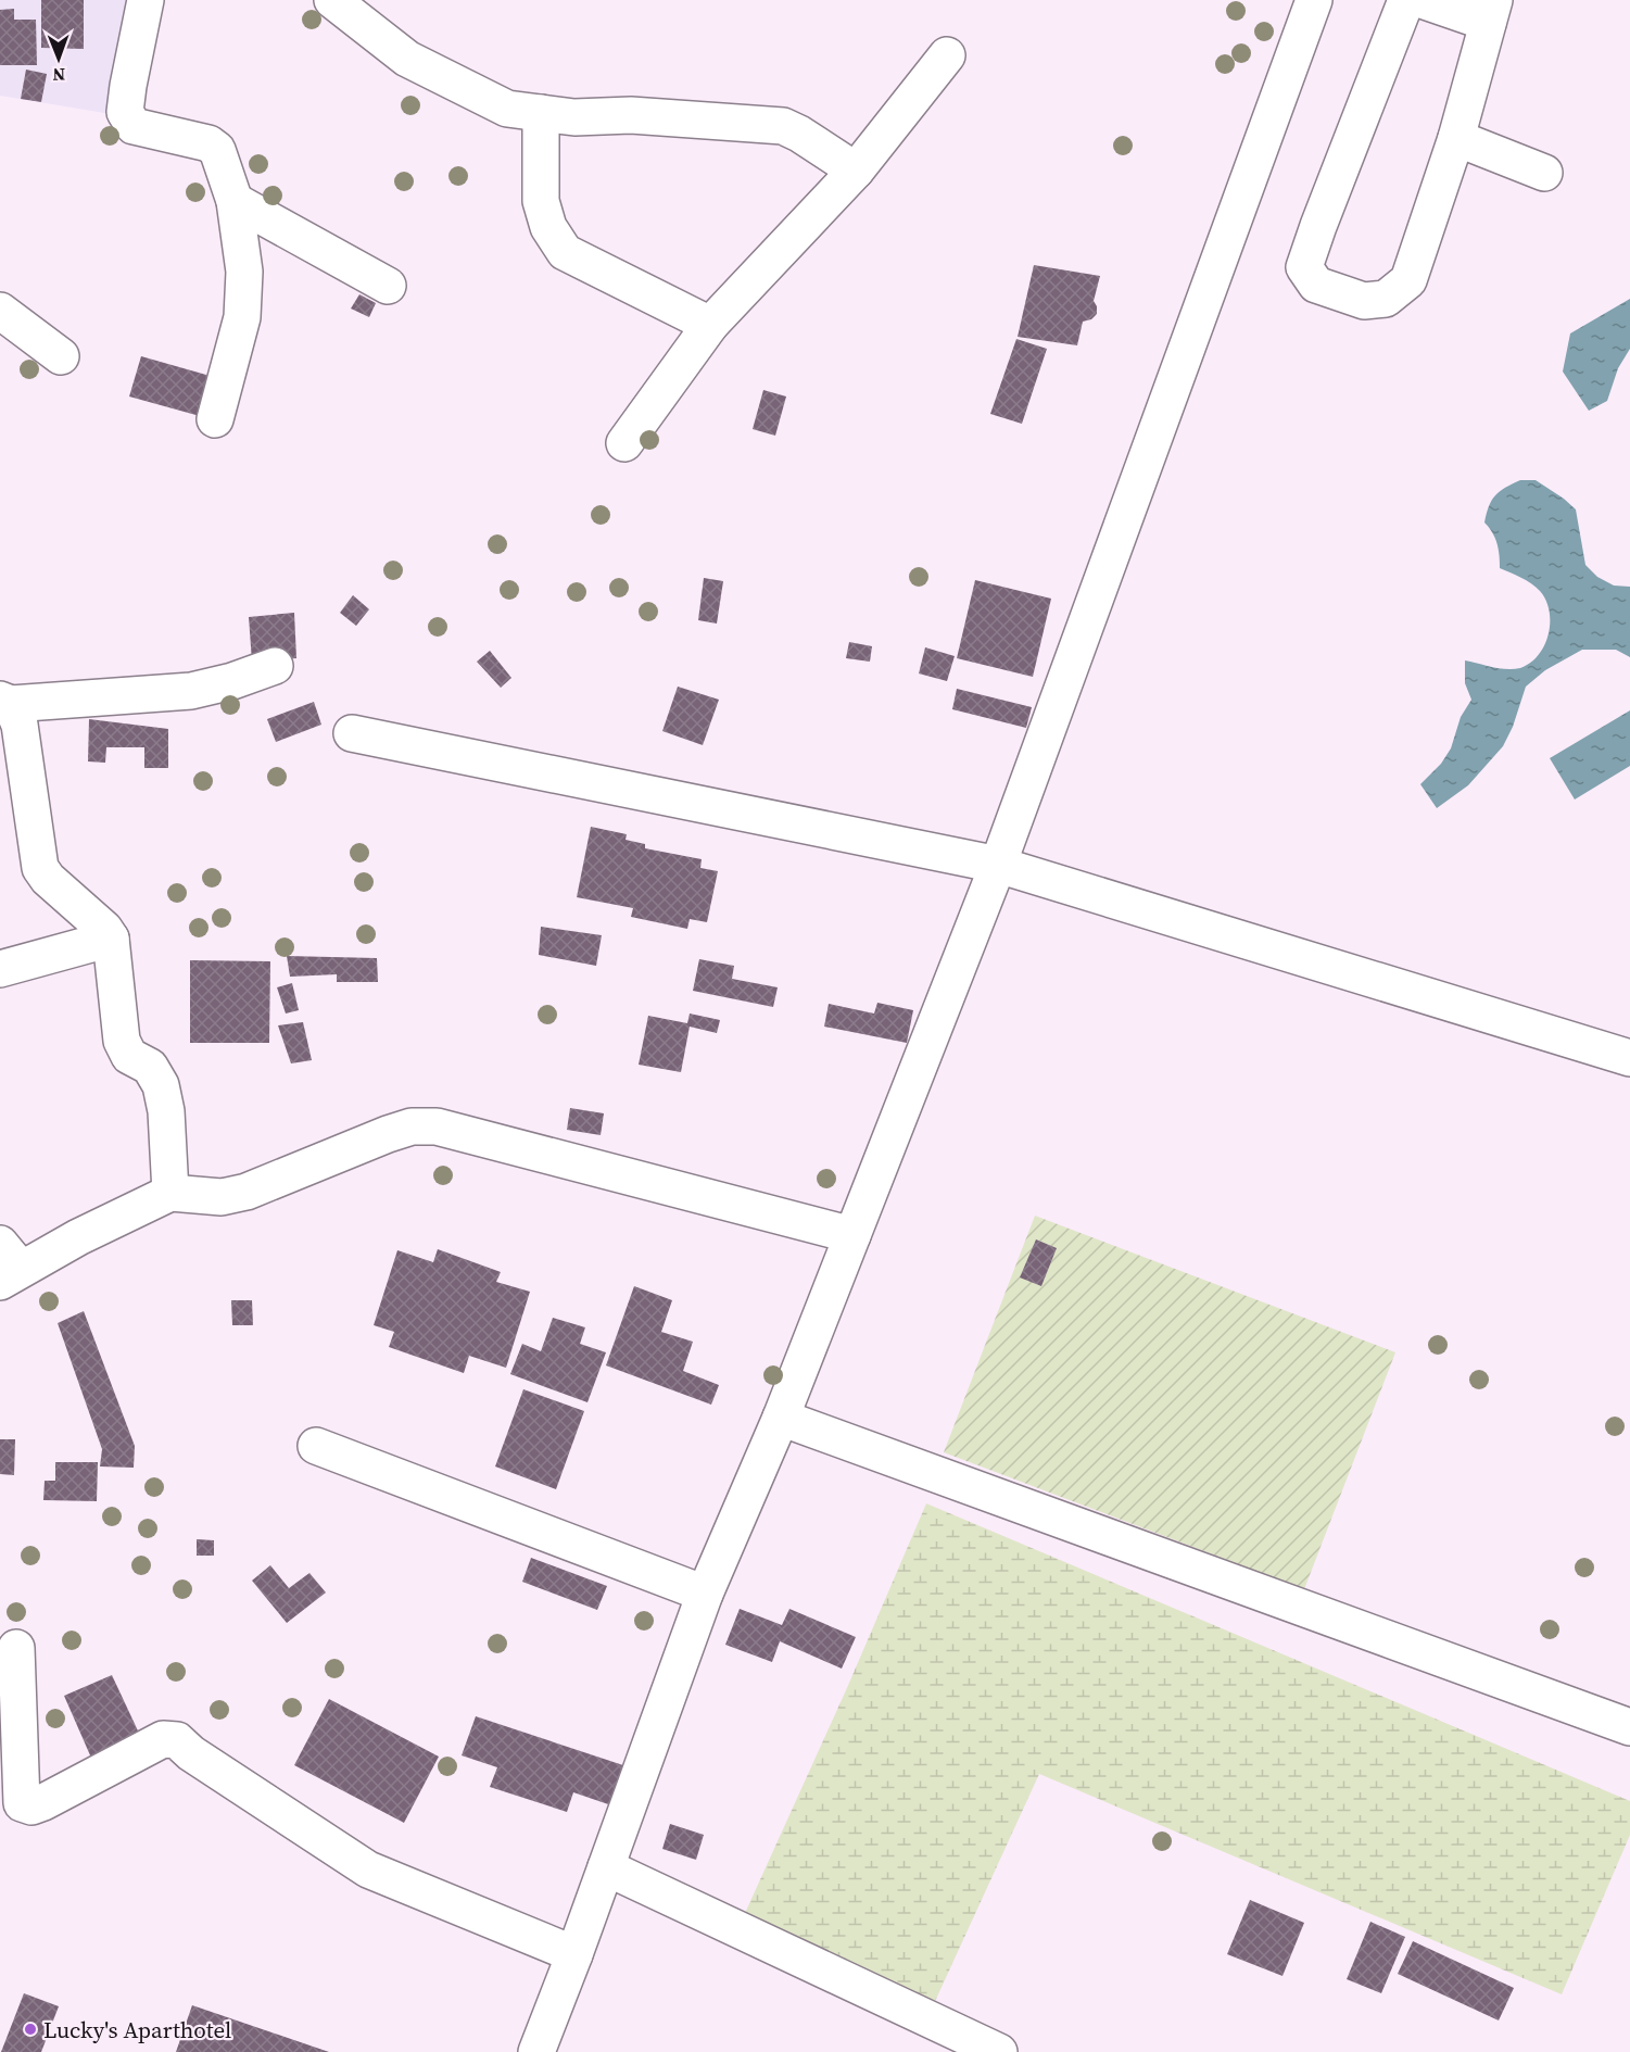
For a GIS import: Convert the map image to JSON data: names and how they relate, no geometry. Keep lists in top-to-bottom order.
{
  "places": ["Lucky's Aparthotel"],
  "north": "bottom"
}
